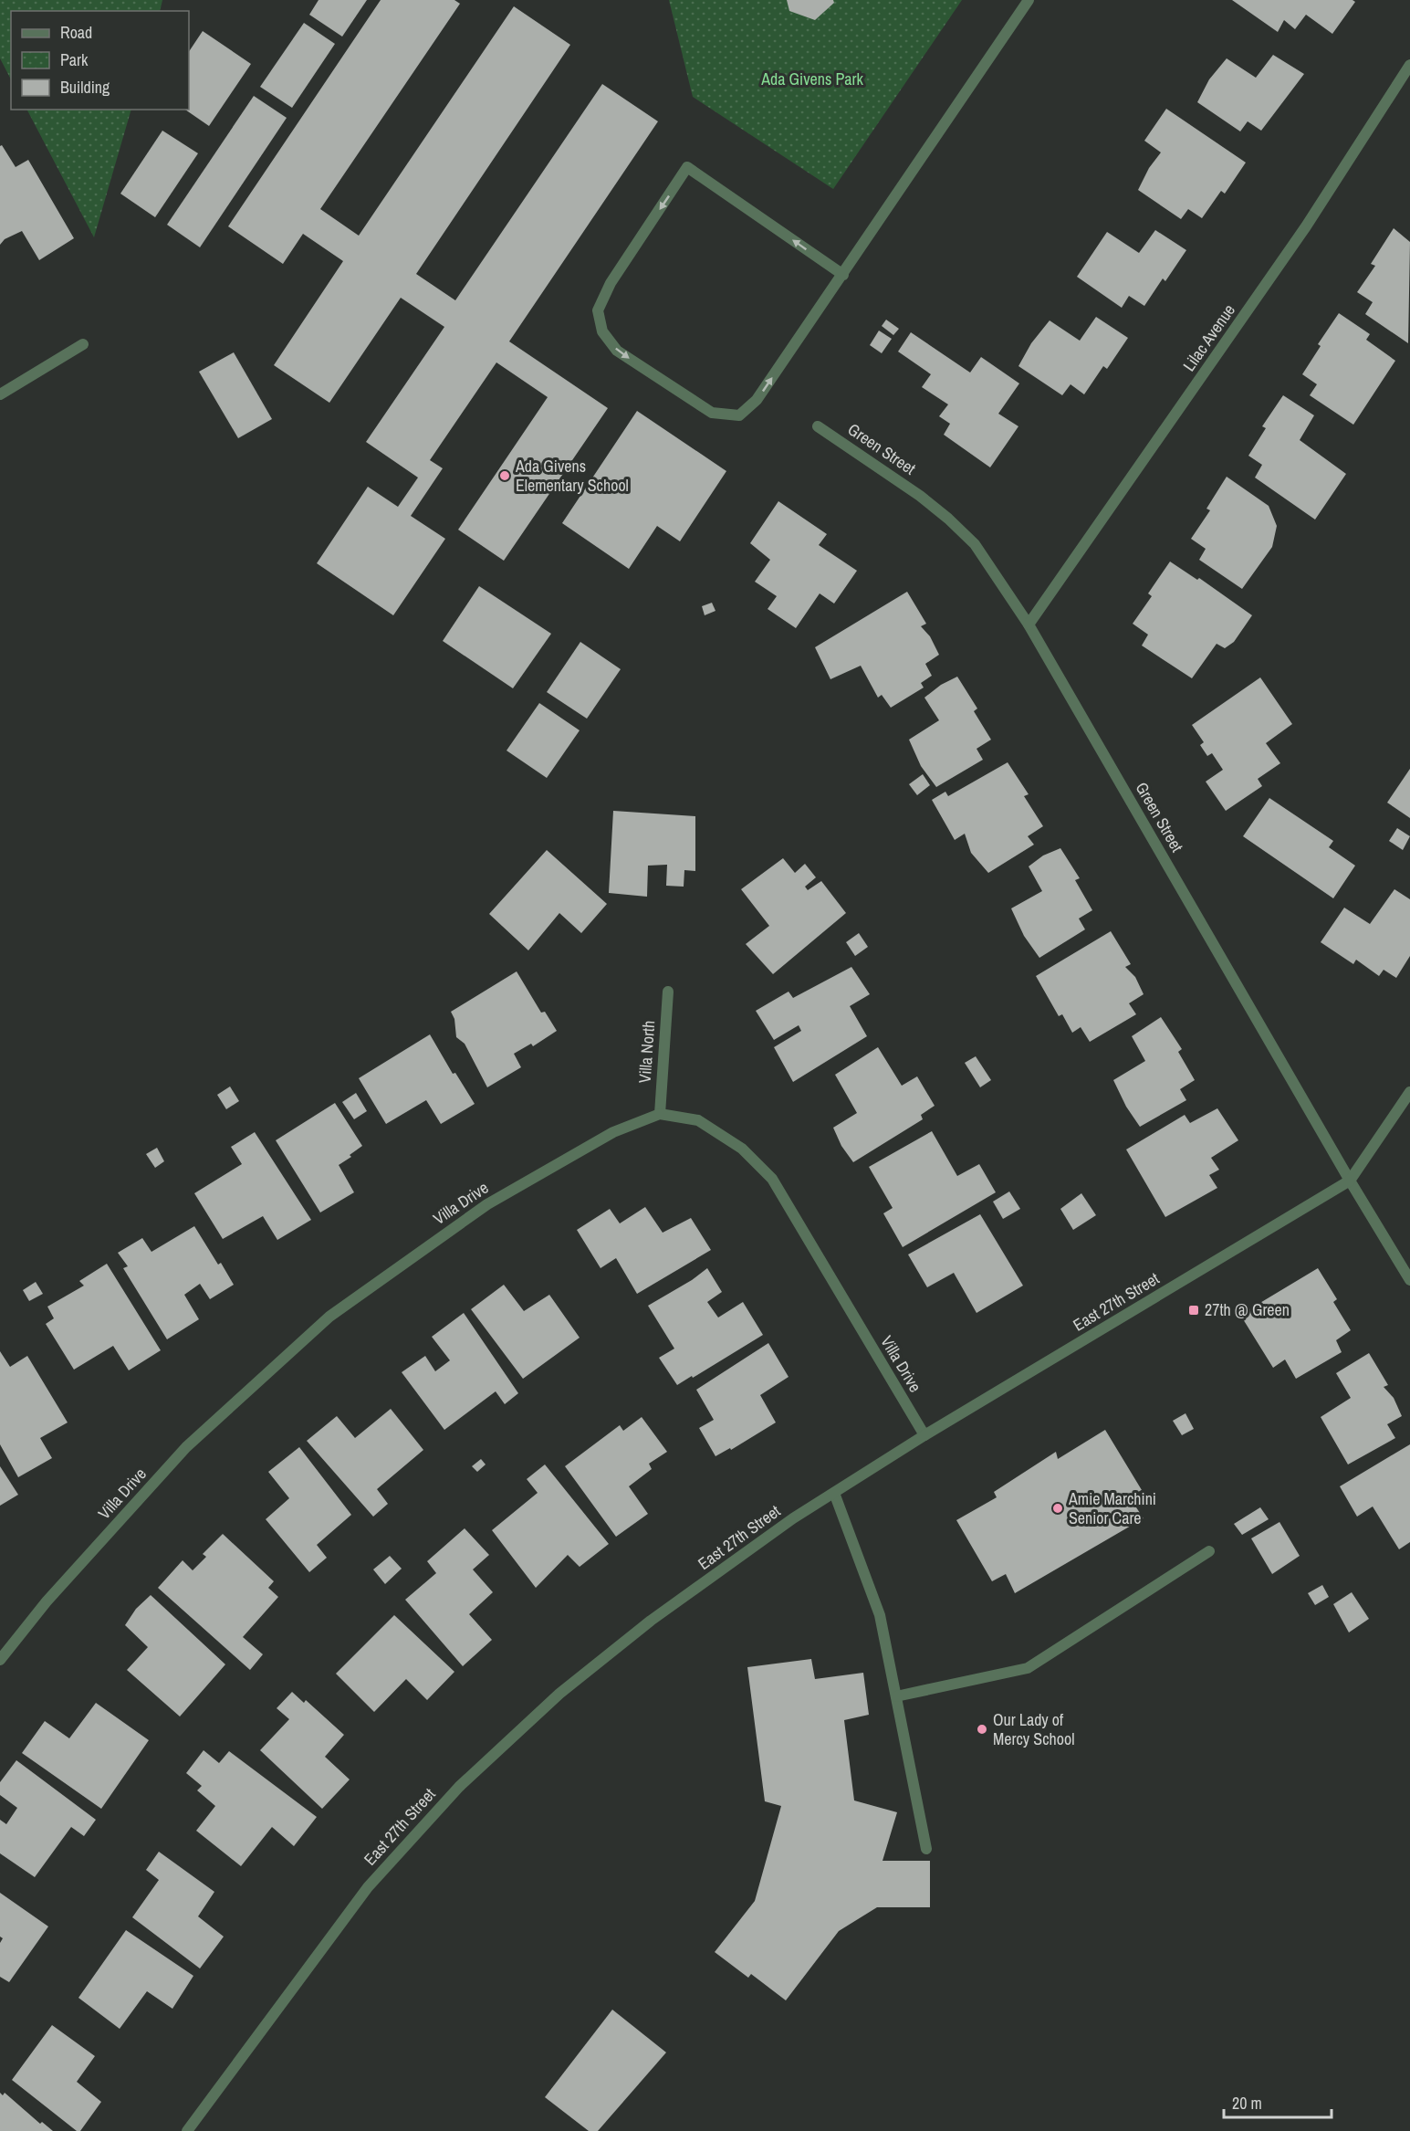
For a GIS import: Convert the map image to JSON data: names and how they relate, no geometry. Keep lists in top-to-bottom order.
{
  "streets": {
    "street": [
      "Lilac Avenue",
      "Green Street",
      "Villa North",
      "Villa Drive",
      "East 27th Street"
    ]
  },
  "crossings": [
    ["Lilac Avenue", "Green Street"],
    ["Green Street", "East 27th Street"],
    ["Villa North", "Villa Drive"],
    ["Villa Drive", "East 27th Street"]
  ],
  "parks": ["Ada Givens Park"],
  "places": {
    "other": ["Ada Givens Elementary School", "Amie Marchini Senior Care", "Our Lady of Mercy School"],
    "transit": ["27th @ Green"]
  },
  "legend": ["Road", "Park", "Building"],
  "scale_bar": "20 m"
}
